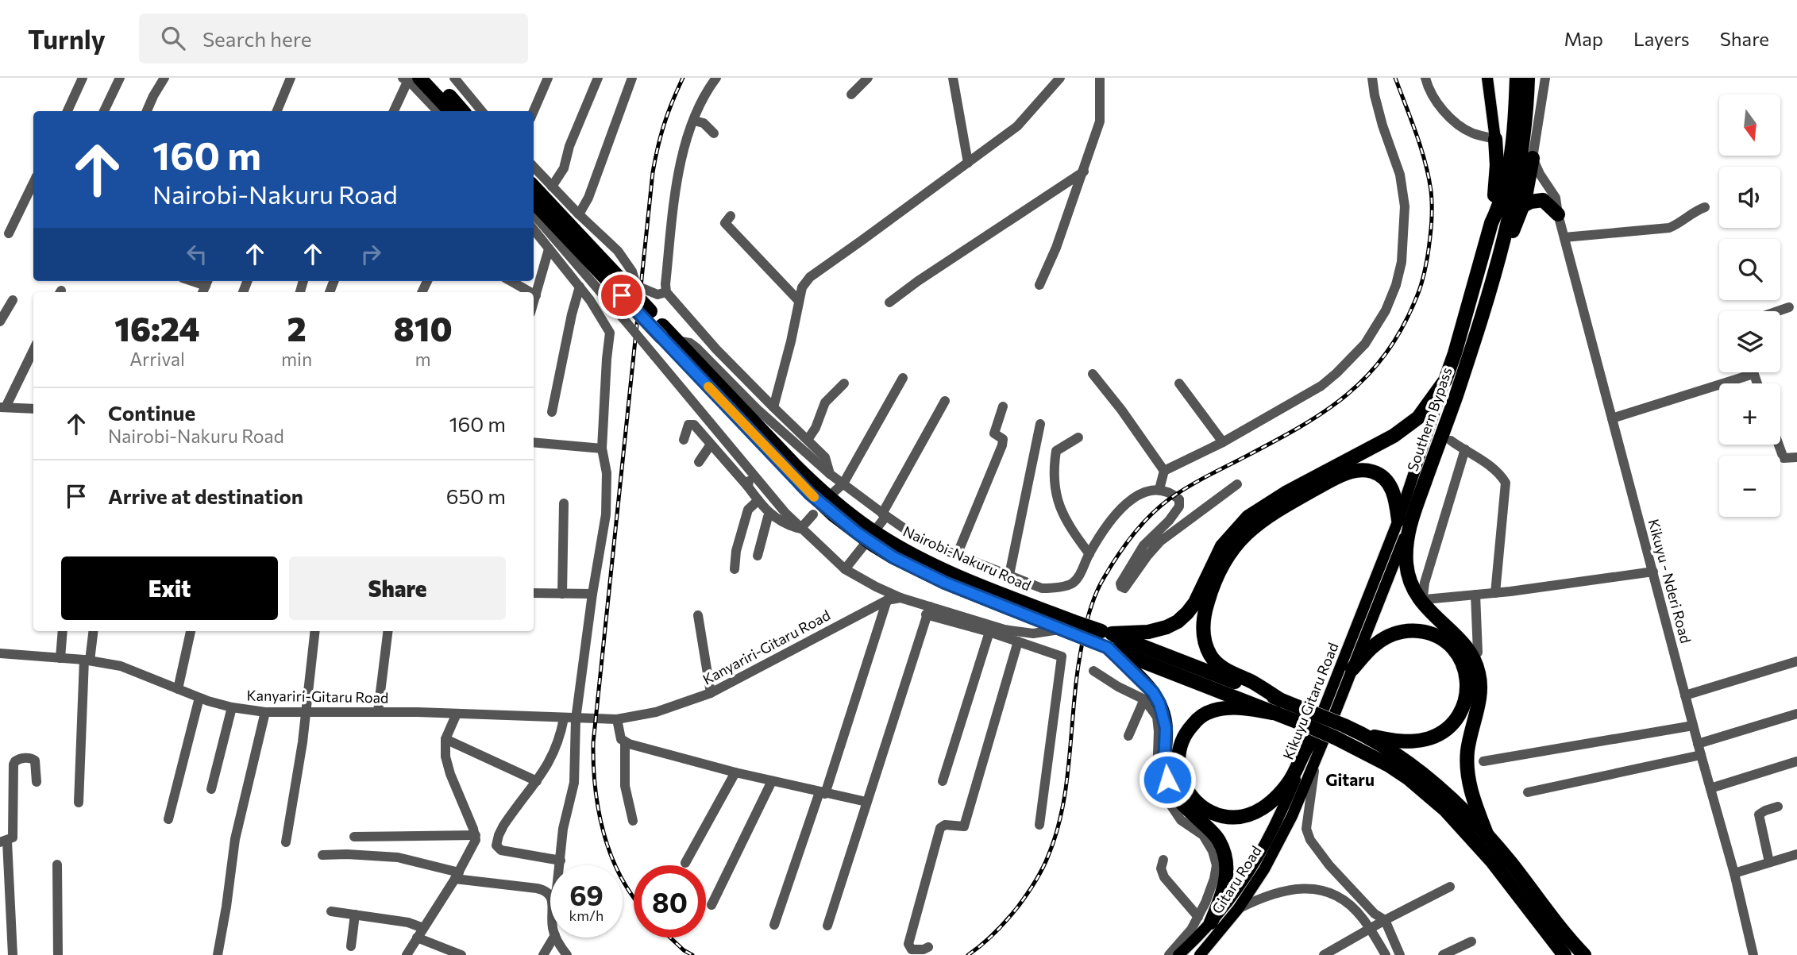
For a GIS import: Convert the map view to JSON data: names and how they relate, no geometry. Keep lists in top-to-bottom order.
{
  "streets": {
    "highway": ["Southern Bypass", "Nairobi-Nakuru Road"],
    "main road": ["Kikuyu Gitaru Road", "Gitaru Road"],
    "street": ["Kikuyu - Nderi Road", "Kanyariri-Gitaru Road"]
  },
  "crossings": [
    ["Southern Bypass", "Kikuyu Gitaru Road"],
    ["Southern Bypass", "Gitaru Road"],
    ["Nairobi-Nakuru Road", "Kikuyu Gitaru Road"],
    ["Kikuyu Gitaru Road", "Gitaru Road"]
  ],
  "districts": ["Gitaru"],
  "north": "bottom",
  "page": {
    "header": "Turnly",
    "search": "Search here",
    "nav": ["Map", "Layers", "Share"],
    "map_buttons": ["+", "−"],
    "turn": ["160 m", "Nairobi-Nakuru Road"],
    "eta": [
      "16:24",
      "Arrival",
      "2",
      "min",
      "810",
      "m"
    ],
    "list": [
      {
        "name": "Continue",
        "note": "Nairobi-Nakuru Road",
        "value": "160 m"
      },
      {
        "name": "Arrive at destination",
        "value": "650 m"
      }
    ],
    "buttons": ["Exit", "Share"],
    "speed": "69 km/h",
    "limit": "80"
  }
}
